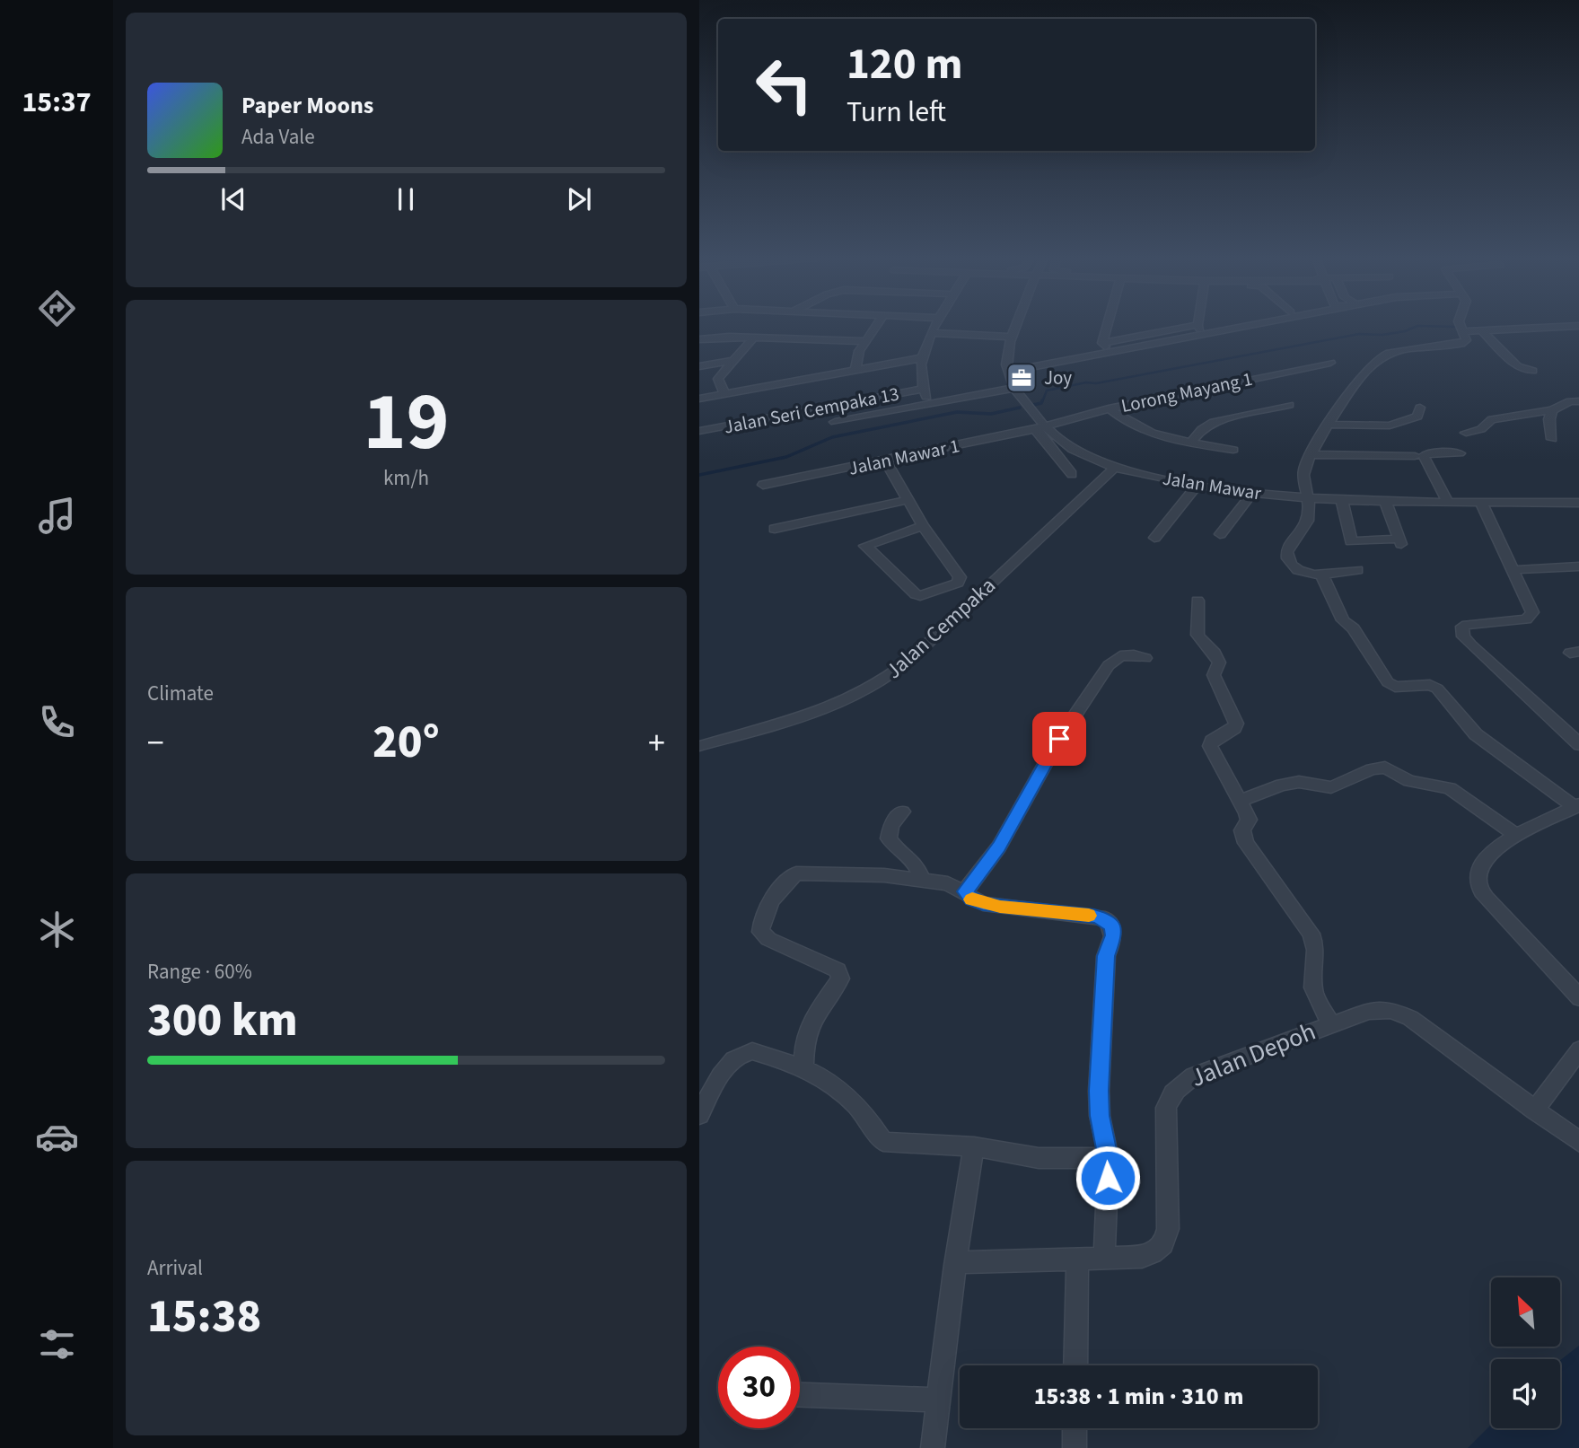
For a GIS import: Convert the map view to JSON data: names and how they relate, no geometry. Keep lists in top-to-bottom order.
{
  "streets": {
    "street": [
      "Lorong Mayang 1",
      "Jalan Seri Cempaka 13",
      "Jalan Mawar 1",
      "Jalan Mawar",
      "Jalan Cempaka",
      "Jalan Depoh"
    ]
  },
  "crossings": [
    ["Lorong Mayang 1", "Jalan Mawar 1"],
    ["Lorong Mayang 1", "Jalan Mawar"],
    ["Jalan Mawar 1", "Jalan Mawar"],
    ["Jalan Mawar", "Jalan Cempaka"]
  ],
  "places": {
    "office": ["Joy"]
  },
  "north": "top left",
  "page": {
    "tabs": "15:37",
    "turn": ["120 m", "Turn left"],
    "song": ["Paper Moons", "Ada Vale"],
    "tile": [
      ["19", "km/h"],
      "Climate",
      ["Range · 60%", "300 km"],
      ["Arrival", "15:38"]
    ],
    "heat": ["−", "20°", "+"],
    "limit": "30",
    "trip": "15:38 · 1 min · 310 m"
  }
}
